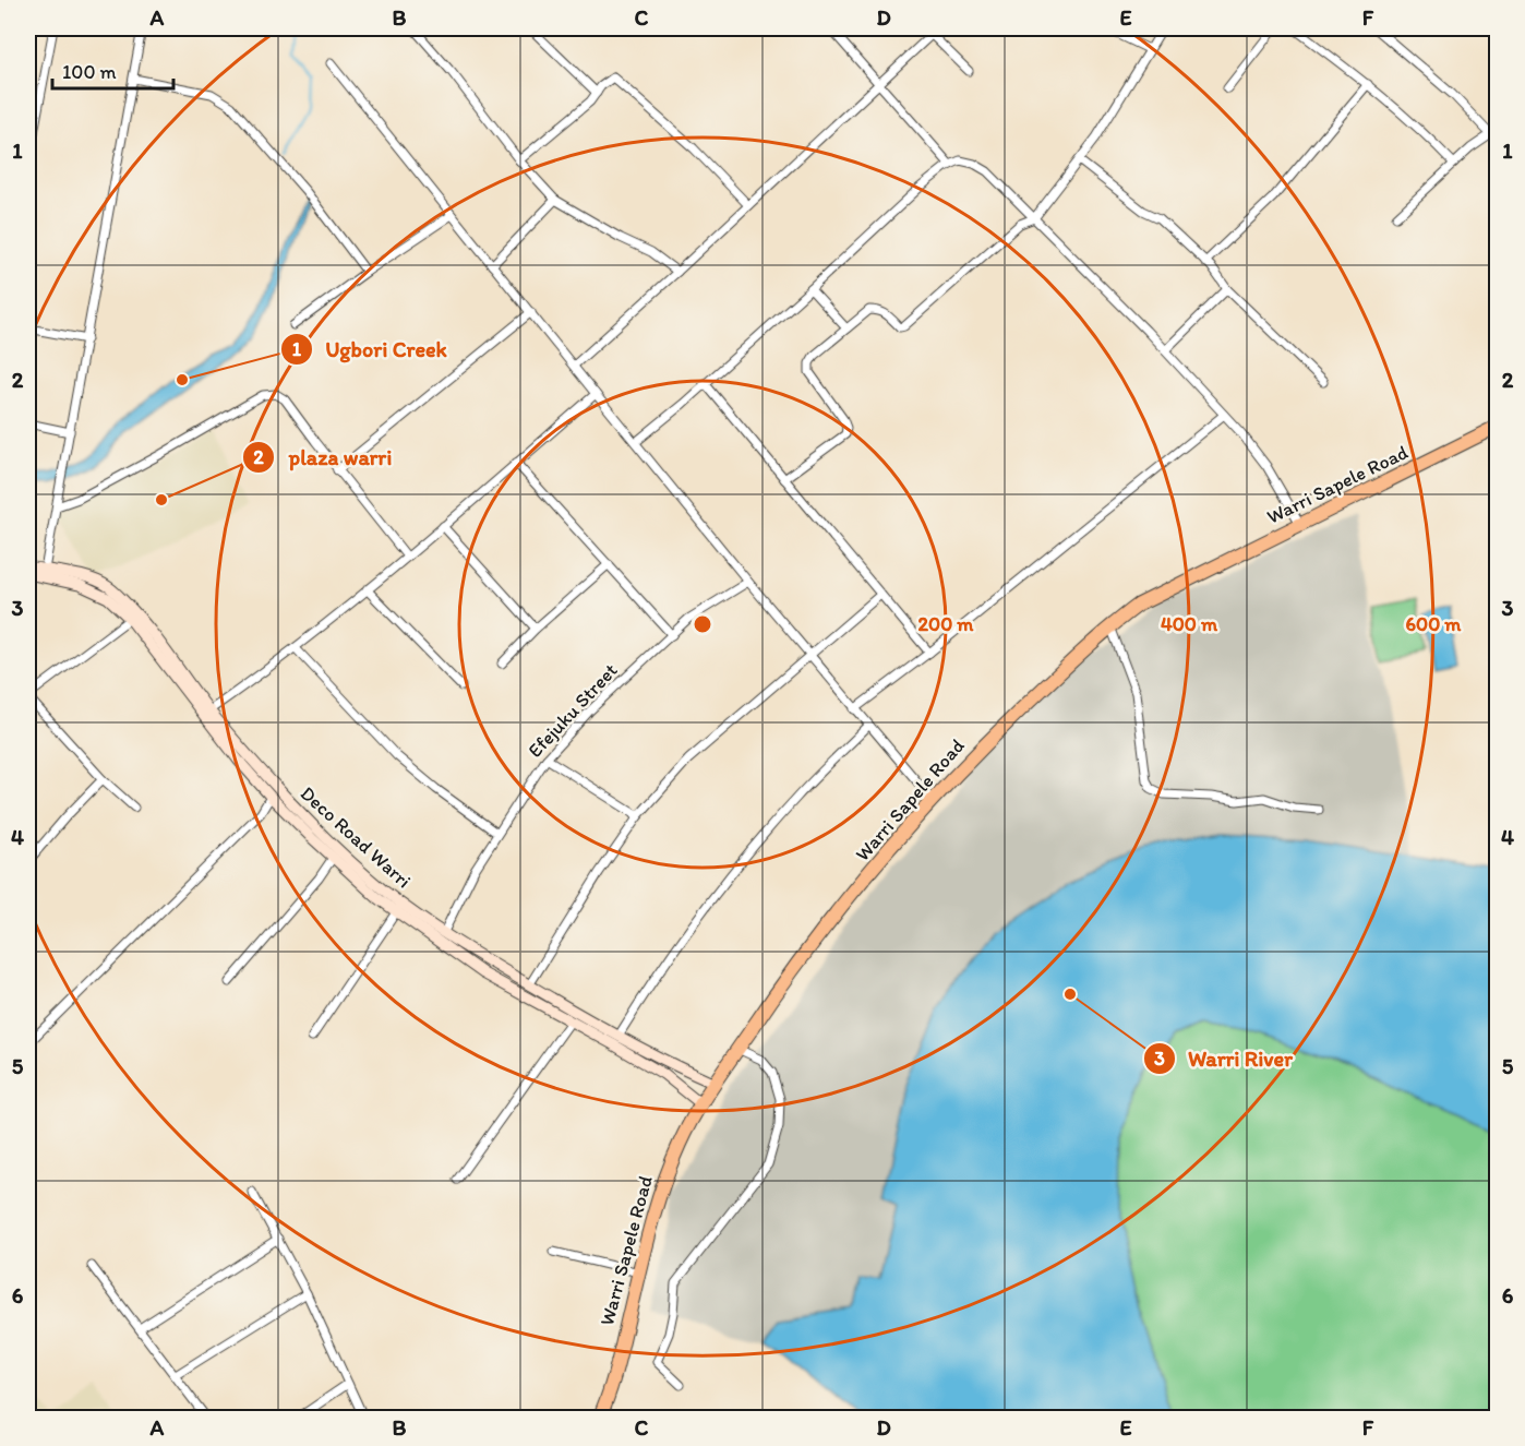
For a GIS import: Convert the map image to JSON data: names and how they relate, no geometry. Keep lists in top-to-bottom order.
{
  "streets": {
    "highway": ["Warri Sapele Road"],
    "main road": ["Deco Road Warri"],
    "street": ["Efejuku Street"]
  },
  "crossings": [
    ["Warri Sapele Road", "Deco Road Warri"],
    ["Efejuku Street", "Deco Road Warri"]
  ],
  "places": ["Ugbori Creek", "plaza warri", "Warri River"],
  "scale_bar": "100 m",
  "grid": {
    "columns": [
      "A",
      "B",
      "C",
      "D",
      "E",
      "F"
    ],
    "rows": [
      "1",
      "2",
      "3",
      "4",
      "5",
      "6"
    ]
  },
  "rings": ["200 m", "400 m", "600 m"]
}
